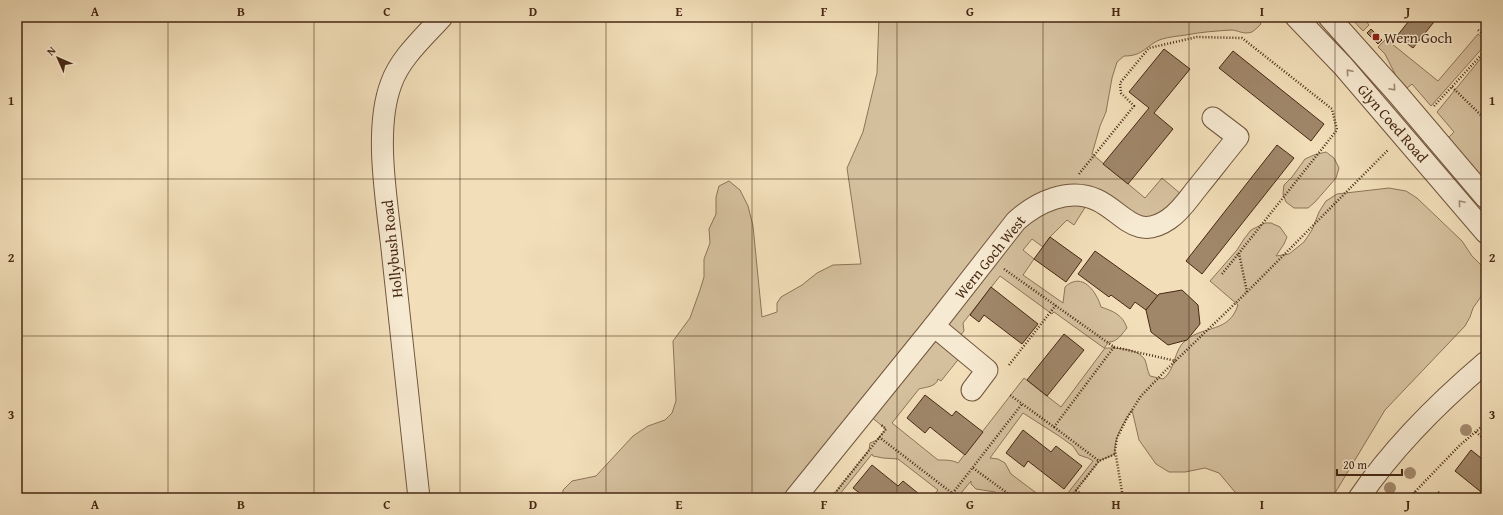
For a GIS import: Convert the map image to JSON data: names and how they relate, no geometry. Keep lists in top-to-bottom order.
{
  "streets": {
    "street": ["Glyn Coed Road", "Hollybush Road", "Wern Goch West"]
  },
  "places": {
    "transit": ["Wern Goch"]
  },
  "scale_bar": "20 m",
  "north": "top left",
  "grid": {
    "columns": [
      "A",
      "B",
      "C",
      "D",
      "E",
      "F",
      "G",
      "H",
      "I",
      "J"
    ],
    "rows": ["1", "2", "3"]
  }
}
